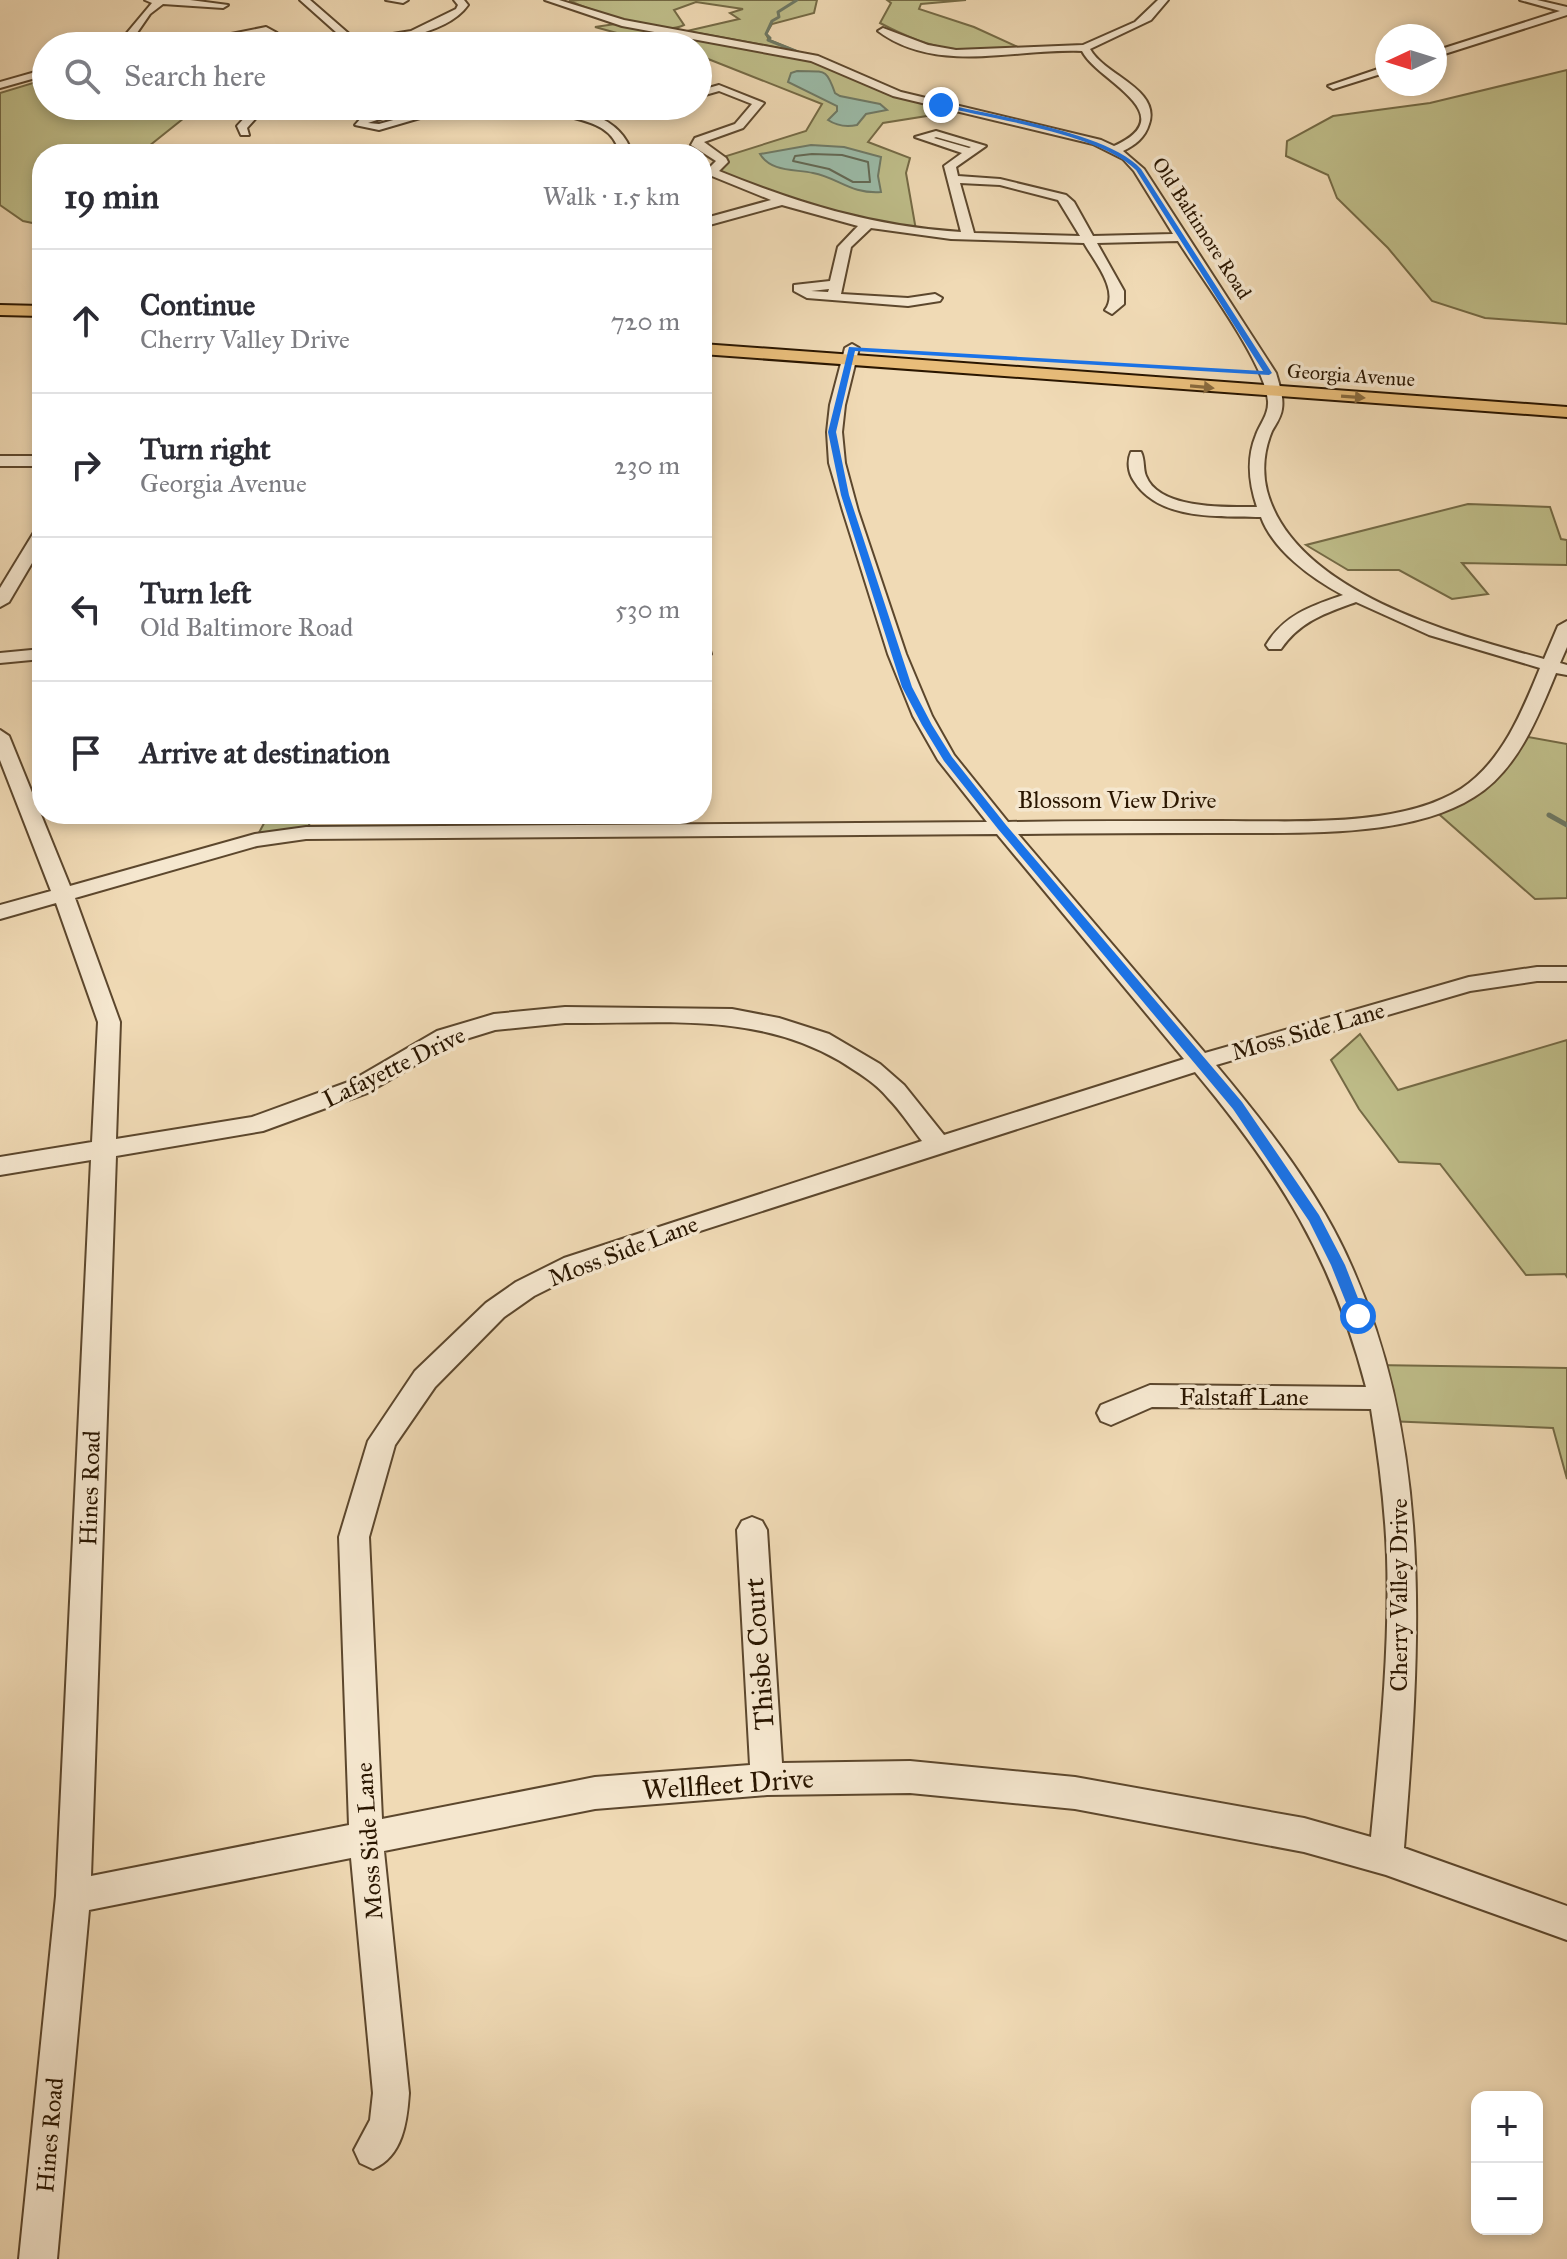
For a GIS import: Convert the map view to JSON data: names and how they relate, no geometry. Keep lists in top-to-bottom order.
{
  "streets": {
    "main road": ["Georgia Avenue"],
    "street": [
      "Old Baltimore Road",
      "Blossom View Drive",
      "Moss Side Lane",
      "Lafayette Drive",
      "Falstaff Lane",
      "Hines Road",
      "Cherry Valley Drive",
      "Thisbe Court",
      "Wellfleet Drive"
    ]
  },
  "crossings": [
    ["Old Baltimore Road", "Georgia Avenue"],
    ["Old Baltimore Road", "Blossom View Drive"],
    ["Georgia Avenue", "Cherry Valley Drive"],
    ["Blossom View Drive", "Hines Road"],
    ["Blossom View Drive", "Cherry Valley Drive"],
    ["Moss Side Lane", "Lafayette Drive"],
    ["Moss Side Lane", "Cherry Valley Drive"],
    ["Moss Side Lane", "Wellfleet Drive"],
    ["Lafayette Drive", "Hines Road"],
    ["Falstaff Lane", "Cherry Valley Drive"],
    ["Hines Road", "Wellfleet Drive"],
    ["Cherry Valley Drive", "Wellfleet Drive"],
    ["Thisbe Court", "Wellfleet Drive"]
  ],
  "north": "left",
  "page": {
    "search": "Search here",
    "heading": ["19 min", "Walk · 1.5 km"],
    "list": [
      ["Continue", "Cherry Valley Drive", "720 m"],
      ["Turn right", "Georgia Avenue", "230 m"],
      ["Turn left", "Old Baltimore Road", "530 m"],
      "Arrive at destination"
    ],
    "map_buttons": ["+", "−"]
  }
}
